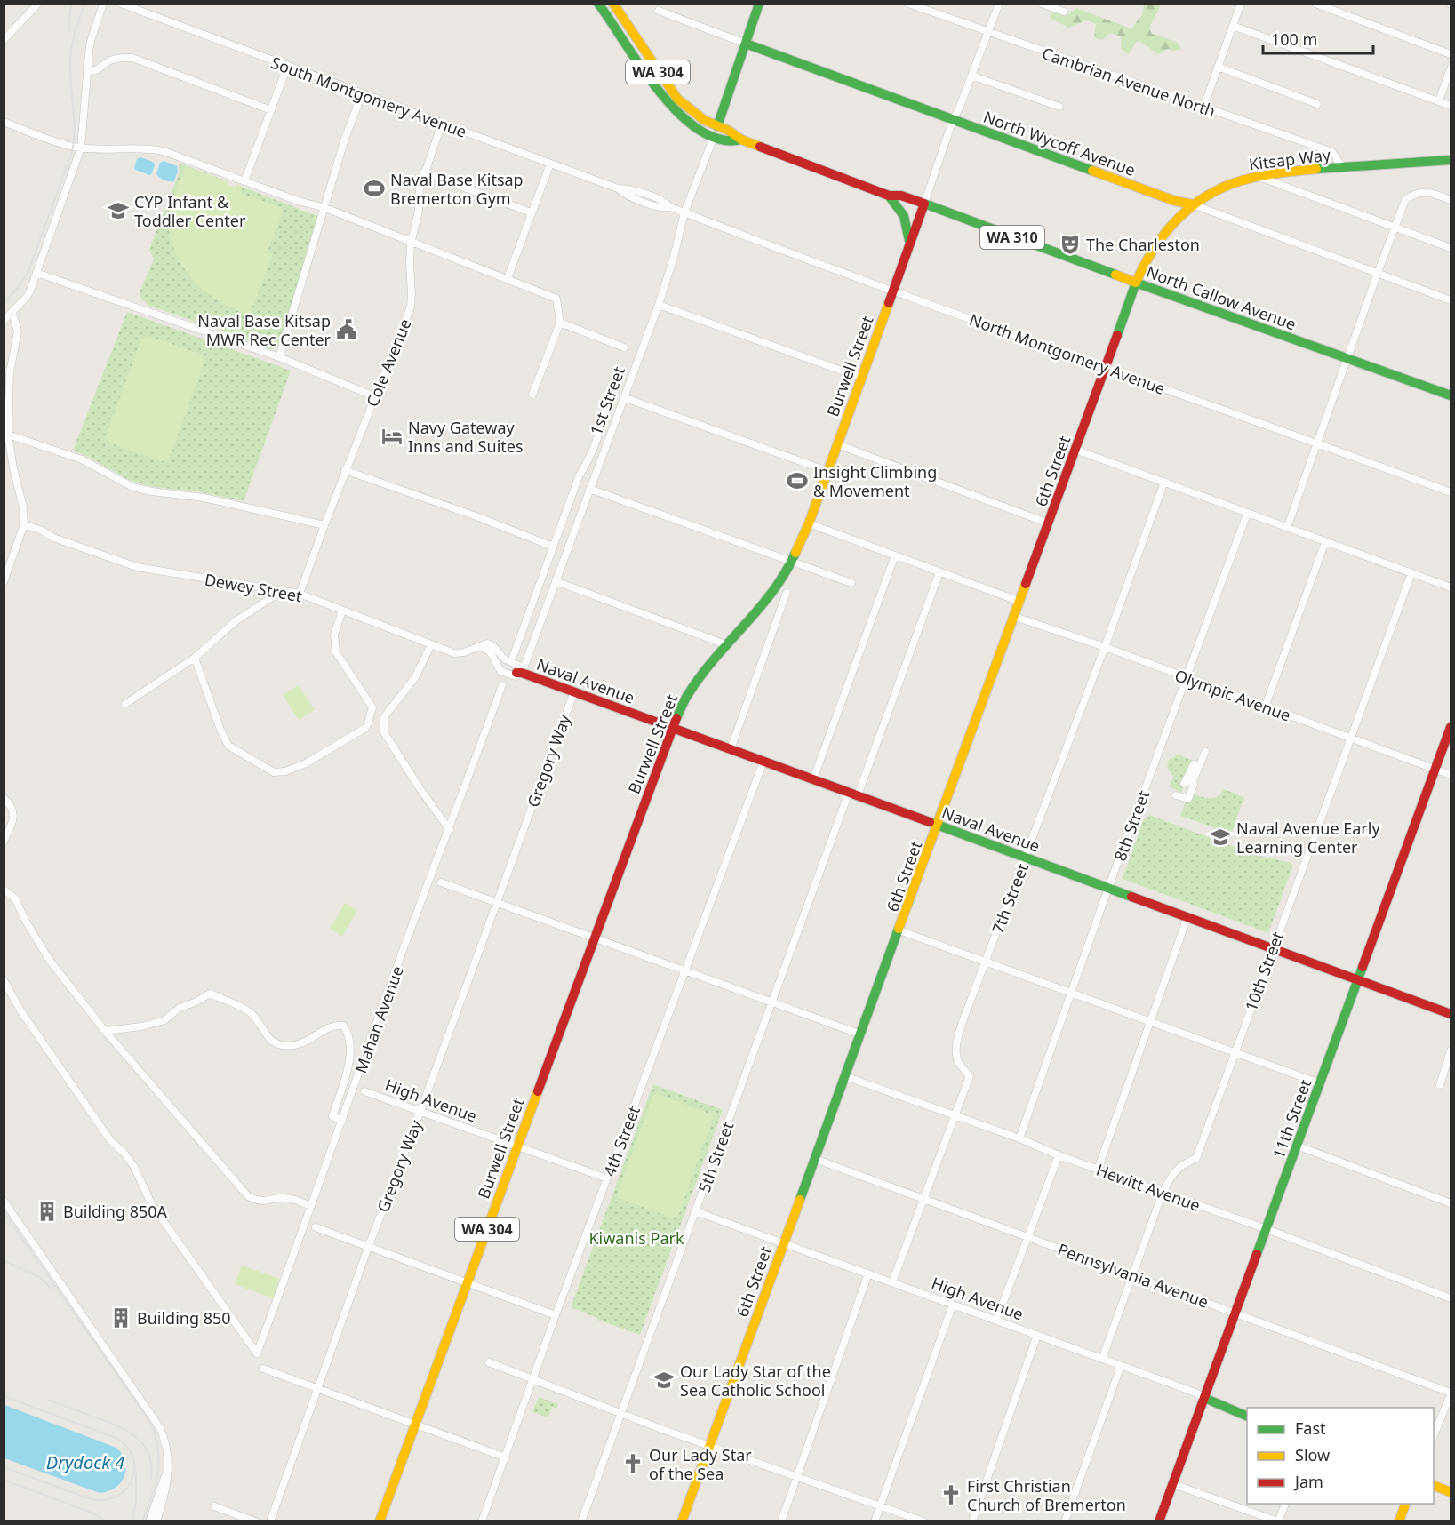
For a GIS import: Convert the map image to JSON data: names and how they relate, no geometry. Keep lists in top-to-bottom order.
{
  "streets": {
    "main road": [
      "WA 304",
      "North Wycoff Avenue",
      "Kitsap Way",
      "WA 310",
      "North Callow Avenue",
      "Burwell Street",
      "6th Street",
      "Naval Avenue",
      "High Avenue",
      "11th Street"
    ],
    "street": [
      "Cambrian Avenue North",
      "South Montgomery Avenue",
      "North Montgomery Avenue",
      "Cole Avenue",
      "1st Street",
      "Dewey Street",
      "Olympic Avenue",
      "Gregory Way",
      "8th Street",
      "7th Street",
      "10th Street",
      "Mahan Avenue",
      "4th Street",
      "5th Street",
      "Hewitt Avenue",
      "Pennsylvania Avenue"
    ]
  },
  "crossings": [
    ["WA 304", "North Callow Avenue"],
    ["WA 304", "Burwell Street"],
    ["WA 304", "1st Street"],
    ["Cambrian Avenue North", "Kitsap Way"],
    ["Cambrian Avenue North", "Burwell Street"],
    ["South Montgomery Avenue", "North Montgomery Avenue"],
    ["South Montgomery Avenue", "Cole Avenue"],
    ["South Montgomery Avenue", "1st Street"],
    ["North Wycoff Avenue", "Kitsap Way"],
    ["North Wycoff Avenue", "Burwell Street"],
    ["Kitsap Way", "6th Street"],
    ["North Callow Avenue", "Burwell Street"],
    ["North Callow Avenue", "1st Street"],
    ["North Callow Avenue", "6th Street"],
    ["North Montgomery Avenue", "Burwell Street"],
    ["North Montgomery Avenue", "1st Street"],
    ["North Montgomery Avenue", "6th Street"],
    ["Cole Avenue", "Dewey Street"],
    ["Burwell Street", "Naval Avenue"],
    ["Burwell Street", "High Avenue"],
    ["1st Street", "Naval Avenue"],
    ["6th Street", "Naval Avenue"],
    ["6th Street", "Olympic Avenue"],
    ["6th Street", "High Avenue"],
    ["6th Street", "Hewitt Avenue"],
    ["6th Street", "Pennsylvania Avenue"],
    ["Naval Avenue", "Gregory Way"],
    ["Naval Avenue", "8th Street"],
    ["Naval Avenue", "7th Street"],
    ["Naval Avenue", "10th Street"],
    ["Naval Avenue", "11th Street"],
    ["Naval Avenue", "4th Street"],
    ["Naval Avenue", "5th Street"],
    ["Olympic Avenue", "8th Street"],
    ["Olympic Avenue", "7th Street"],
    ["Olympic Avenue", "10th Street"],
    ["Olympic Avenue", "11th Street"],
    ["Gregory Way", "High Avenue"],
    ["8th Street", "Hewitt Avenue"],
    ["7th Street", "High Avenue"],
    ["7th Street", "Hewitt Avenue"],
    ["7th Street", "Pennsylvania Avenue"],
    ["10th Street", "High Avenue"],
    ["10th Street", "Hewitt Avenue"],
    ["10th Street", "Pennsylvania Avenue"],
    ["High Avenue", "11th Street"],
    ["High Avenue", "4th Street"],
    ["High Avenue", "5th Street"],
    ["11th Street", "Hewitt Avenue"],
    ["11th Street", "Pennsylvania Avenue"]
  ],
  "water": ["Drydock 4"],
  "parks": ["Kiwanis Park"],
  "places": {
    "sports": ["Naval Base Kitsap Bremerton Gym", "Insight Climbing & Movement"],
    "school or university": ["CYP Infant & Toddler Center", "Naval Avenue Early Learning Center", "Our Lady Star of the Sea Catholic School"],
    "theatre": ["The Charleston"],
    "public building": ["Naval Base Kitsap MWR Rec Center"],
    "hotel": ["Navy Gateway Inns and Suites"],
    "building": ["Building 850A", "Building 850"],
    "church": ["Our Lady Star of the Sea", "First Christian Church of Bremerton"]
  },
  "legend": ["Fast", "Slow", "Jam"],
  "scale_bar": "100 m"
}
